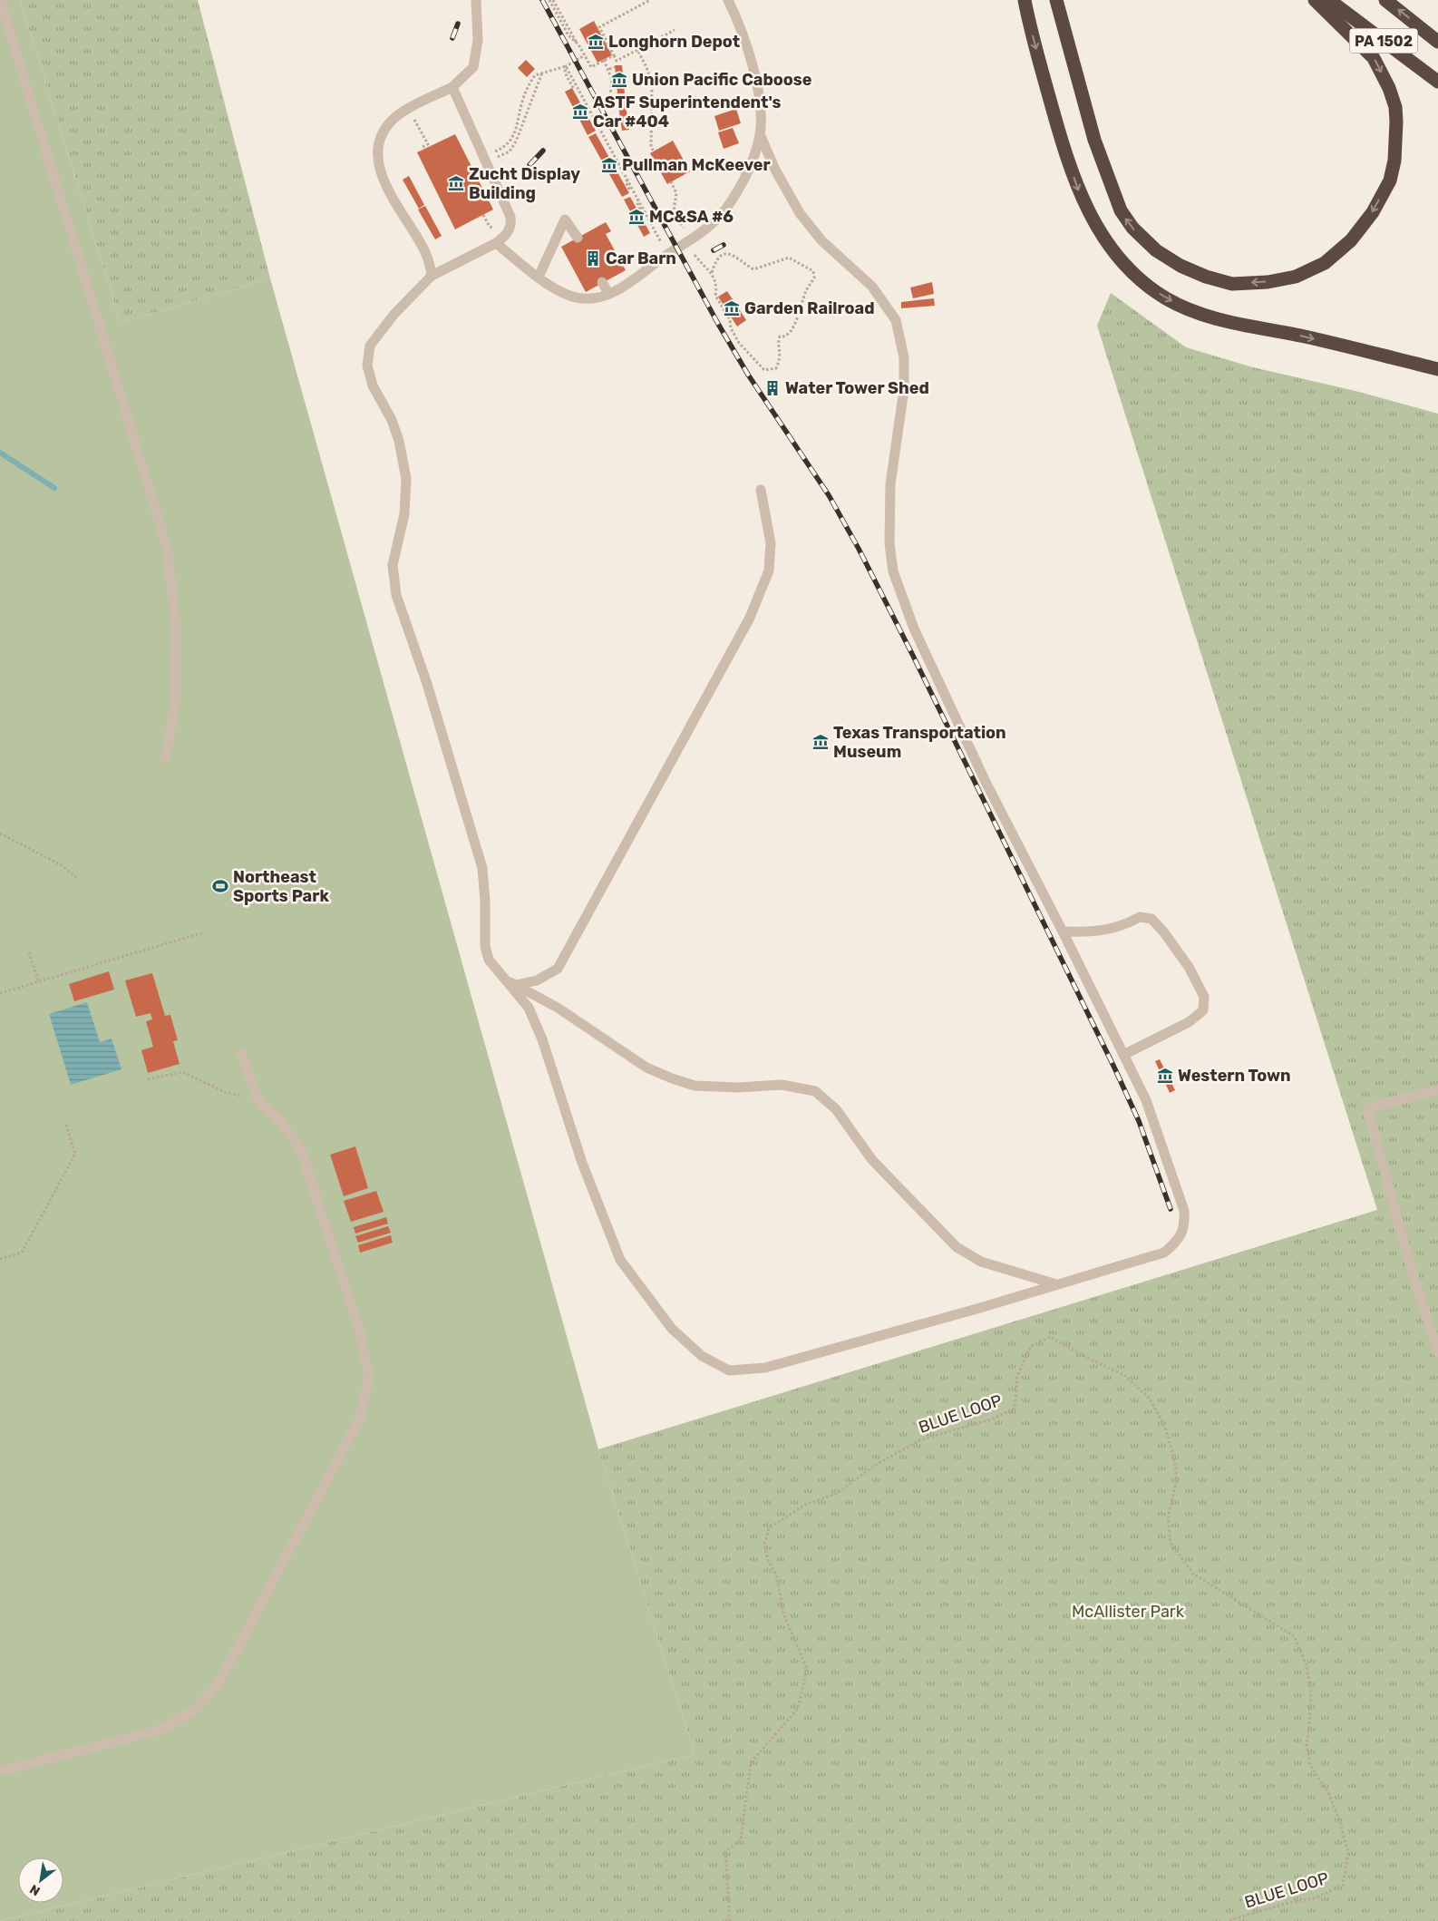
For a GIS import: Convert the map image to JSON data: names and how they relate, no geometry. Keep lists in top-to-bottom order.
{
  "streets": {
    "highway": ["PA 1502"],
    "path": ["BLUE LOOP"]
  },
  "parks": ["McAllister Park"],
  "places": {
    "museum": [
      "Longhorn Depot",
      "Union Pacific Caboose",
      "ASTF Superintendent's Car #404",
      "Pullman McKeever",
      "Zucht Display Building",
      "MC&SA #6",
      "Garden Railroad",
      "Texas Transportation Museum",
      "Western Town"
    ],
    "building": ["Car Barn", "Water Tower Shed"],
    "sports": ["Northeast Sports Park"]
  },
  "north": "bottom left"
}
